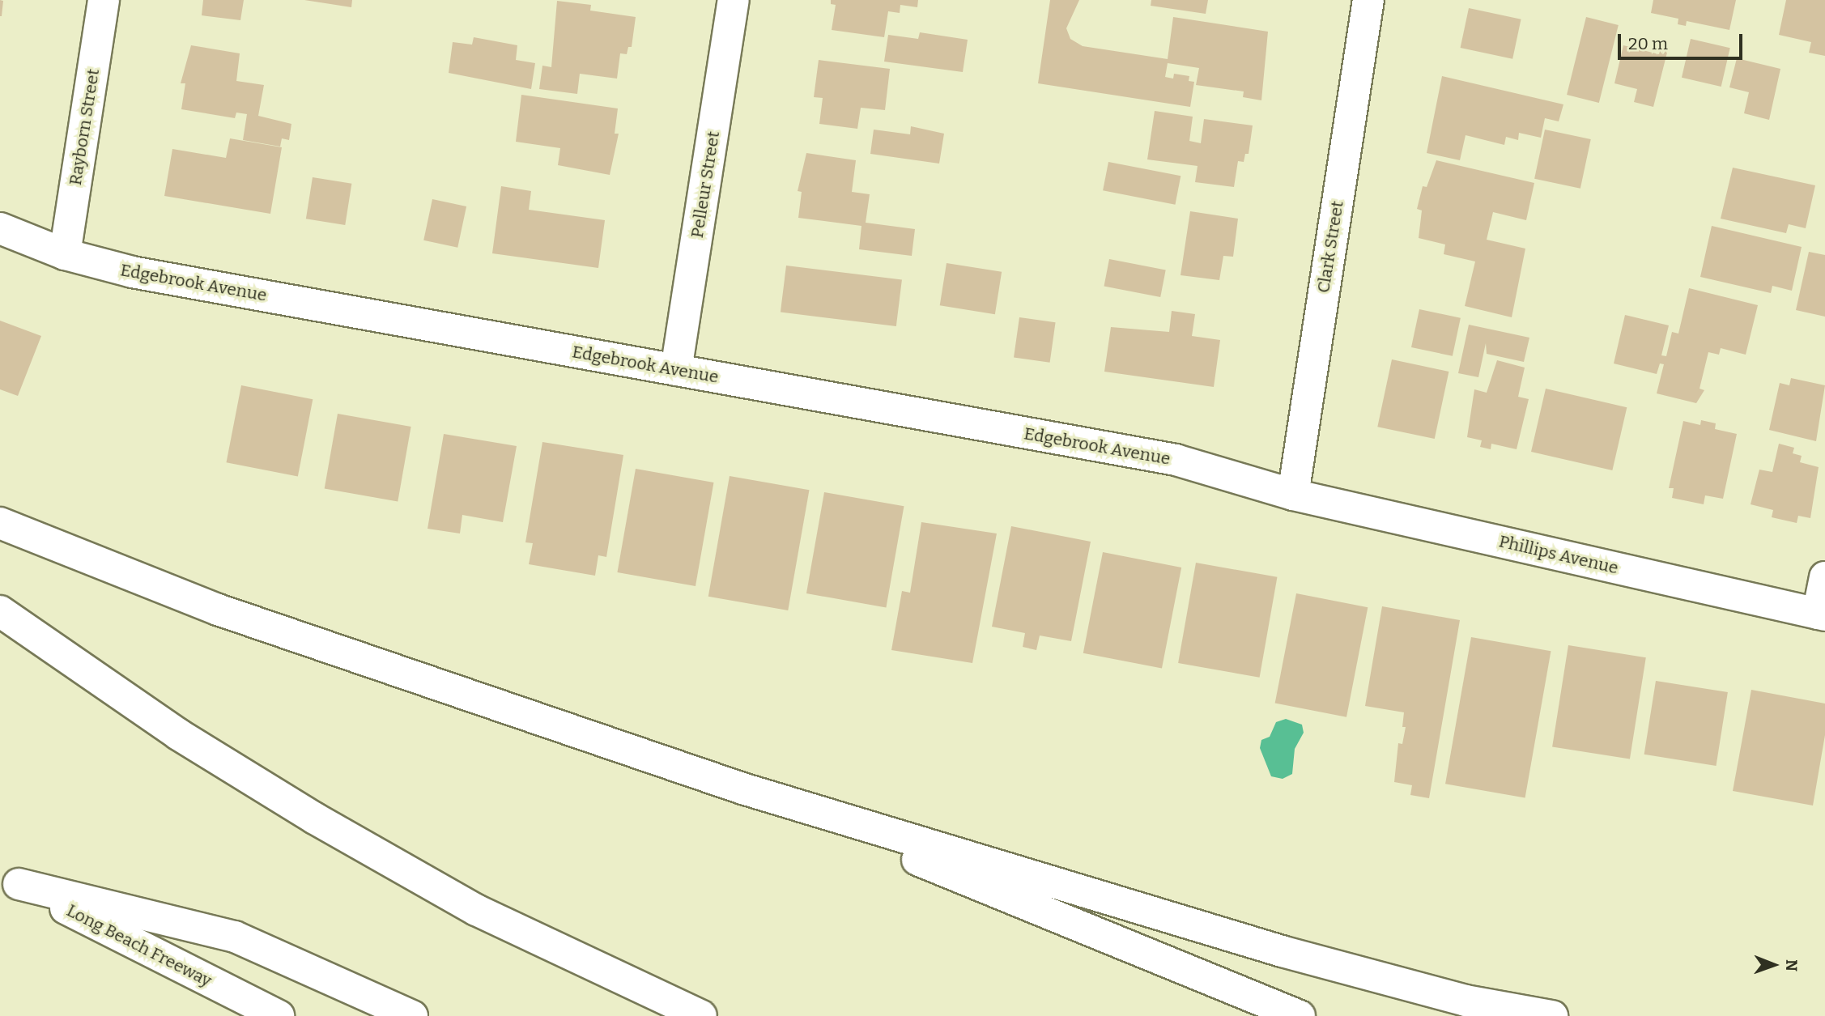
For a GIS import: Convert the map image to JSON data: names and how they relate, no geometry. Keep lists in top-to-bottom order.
{
  "streets": {
    "main road": [
      "Rayborn Street",
      "Pelleur Street",
      "Clark Street",
      "Edgebrook Avenue",
      "Phillips Avenue",
      "Long Beach Freeway"
    ]
  },
  "crossings": [
    ["Rayborn Street", "Edgebrook Avenue"],
    ["Pelleur Street", "Edgebrook Avenue"],
    ["Clark Street", "Edgebrook Avenue"],
    ["Clark Street", "Phillips Avenue"],
    ["Edgebrook Avenue", "Phillips Avenue"]
  ],
  "scale_bar": "20 m",
  "north": "right"
}
